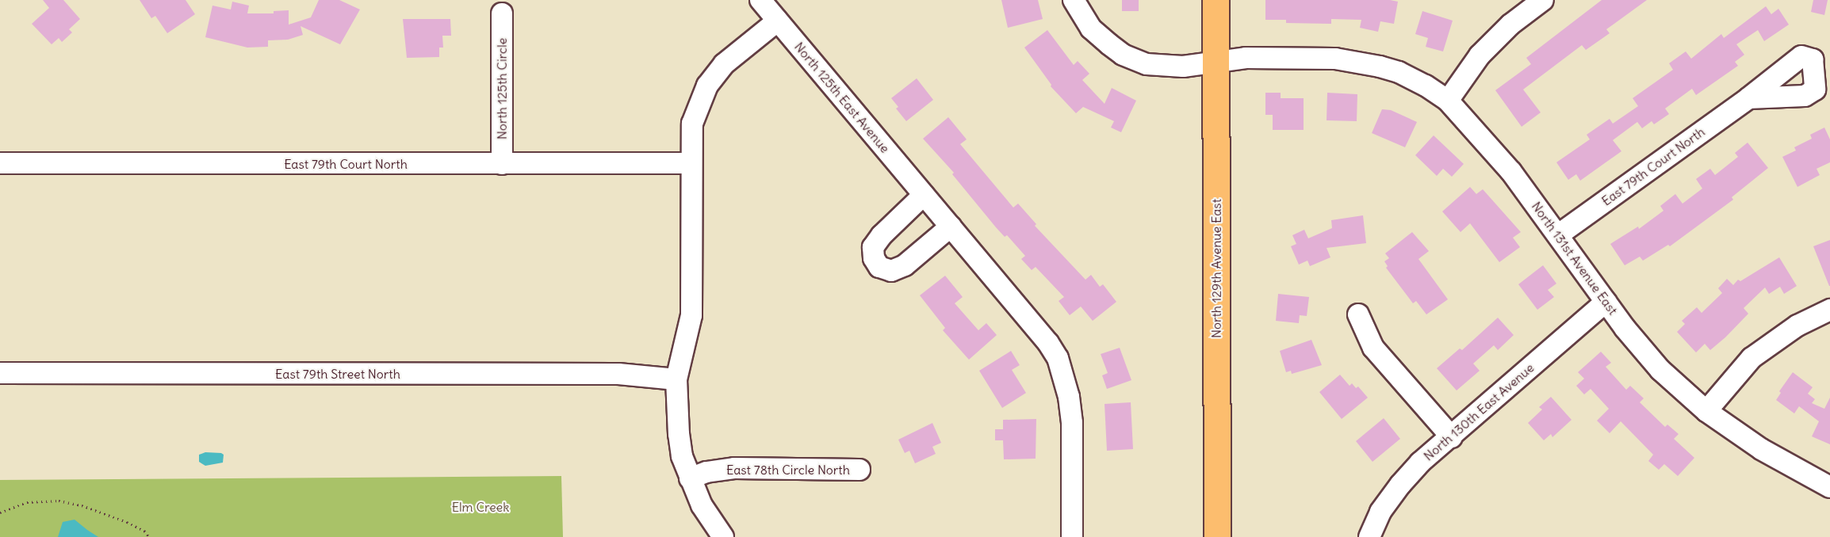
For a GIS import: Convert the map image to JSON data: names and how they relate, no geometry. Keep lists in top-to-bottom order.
{
  "streets": {
    "main road": ["North 129th Avenue East"],
    "street": [
      "North 125th Circle",
      "North 125th East Avenue",
      "East 79th Court North",
      "North 131st Avenue East",
      "East 79th Street North",
      "North 130th East Avenue",
      "East 78th Circle North"
    ]
  },
  "crossings": [
    ["North 125th Circle", "East 79th Court North"],
    ["East 79th Court North", "North 131st Avenue East"],
    ["North 131st Avenue East", "North 129th Avenue East"],
    ["North 131st Avenue East", "North 130th East Avenue"]
  ],
  "parks": ["Elm Creek"]
}
